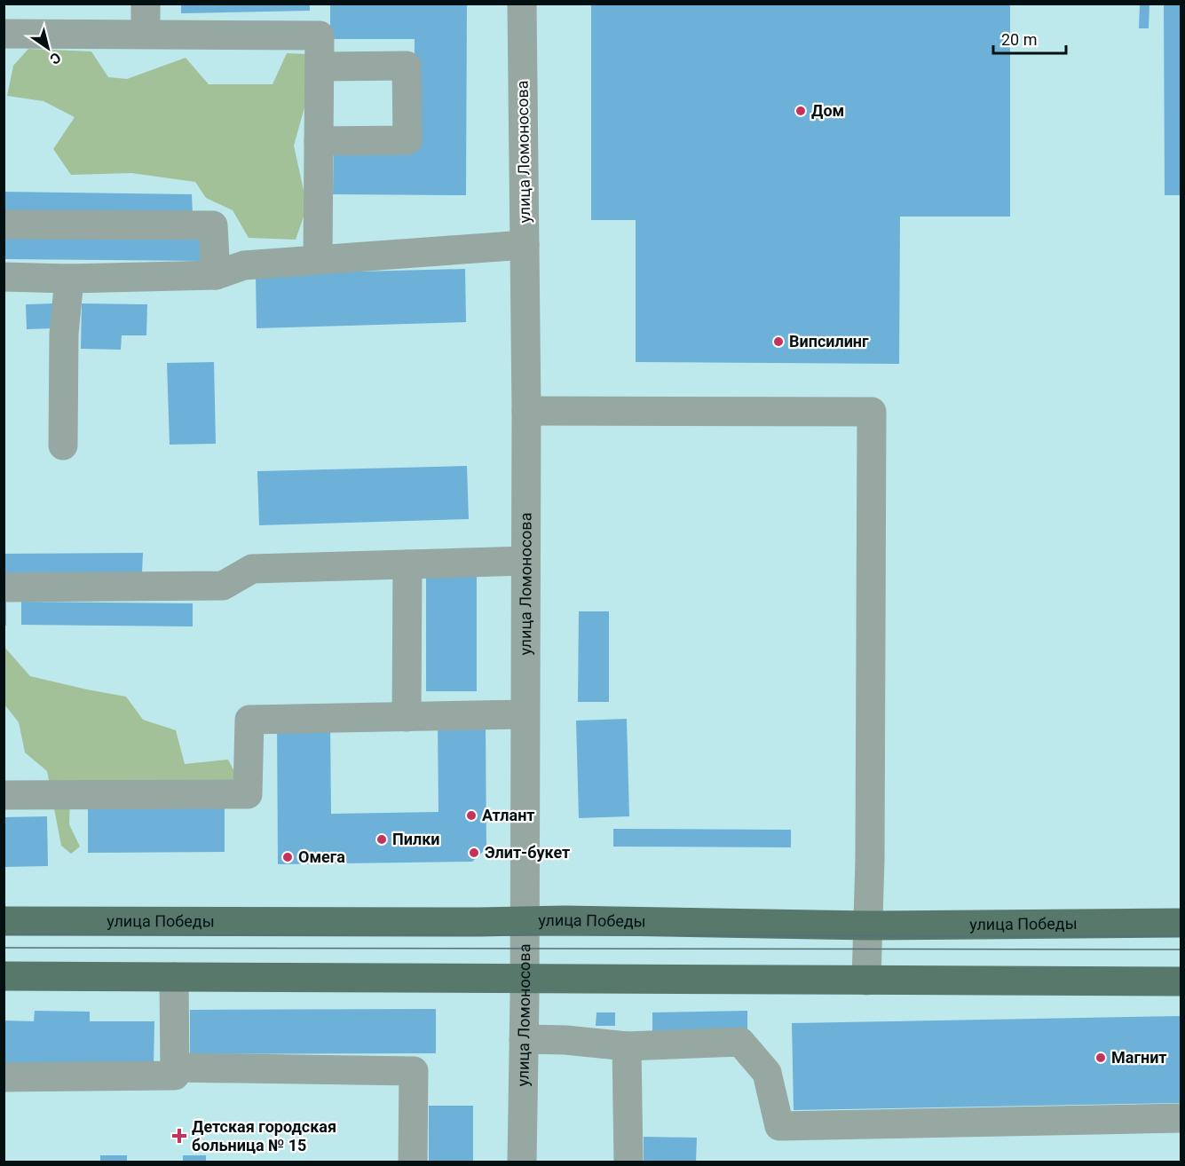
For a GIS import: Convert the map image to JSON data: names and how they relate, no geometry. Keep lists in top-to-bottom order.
{
  "streets": {
    "main road": ["улица Победы"],
    "street": ["улица Ломоносова"]
  },
  "crossings": [
    ["улица Ломоносова", "улица Победы"]
  ],
  "places": {
    "other": [
      "Дом",
      "Випсилинг",
      "Атлант",
      "Пилки",
      "Элит-букет",
      "Омега",
      "Магнит"
    ],
    "health": ["Детская городская больница № 15"]
  },
  "scale_bar": "20 m",
  "north": "bottom right"
}
